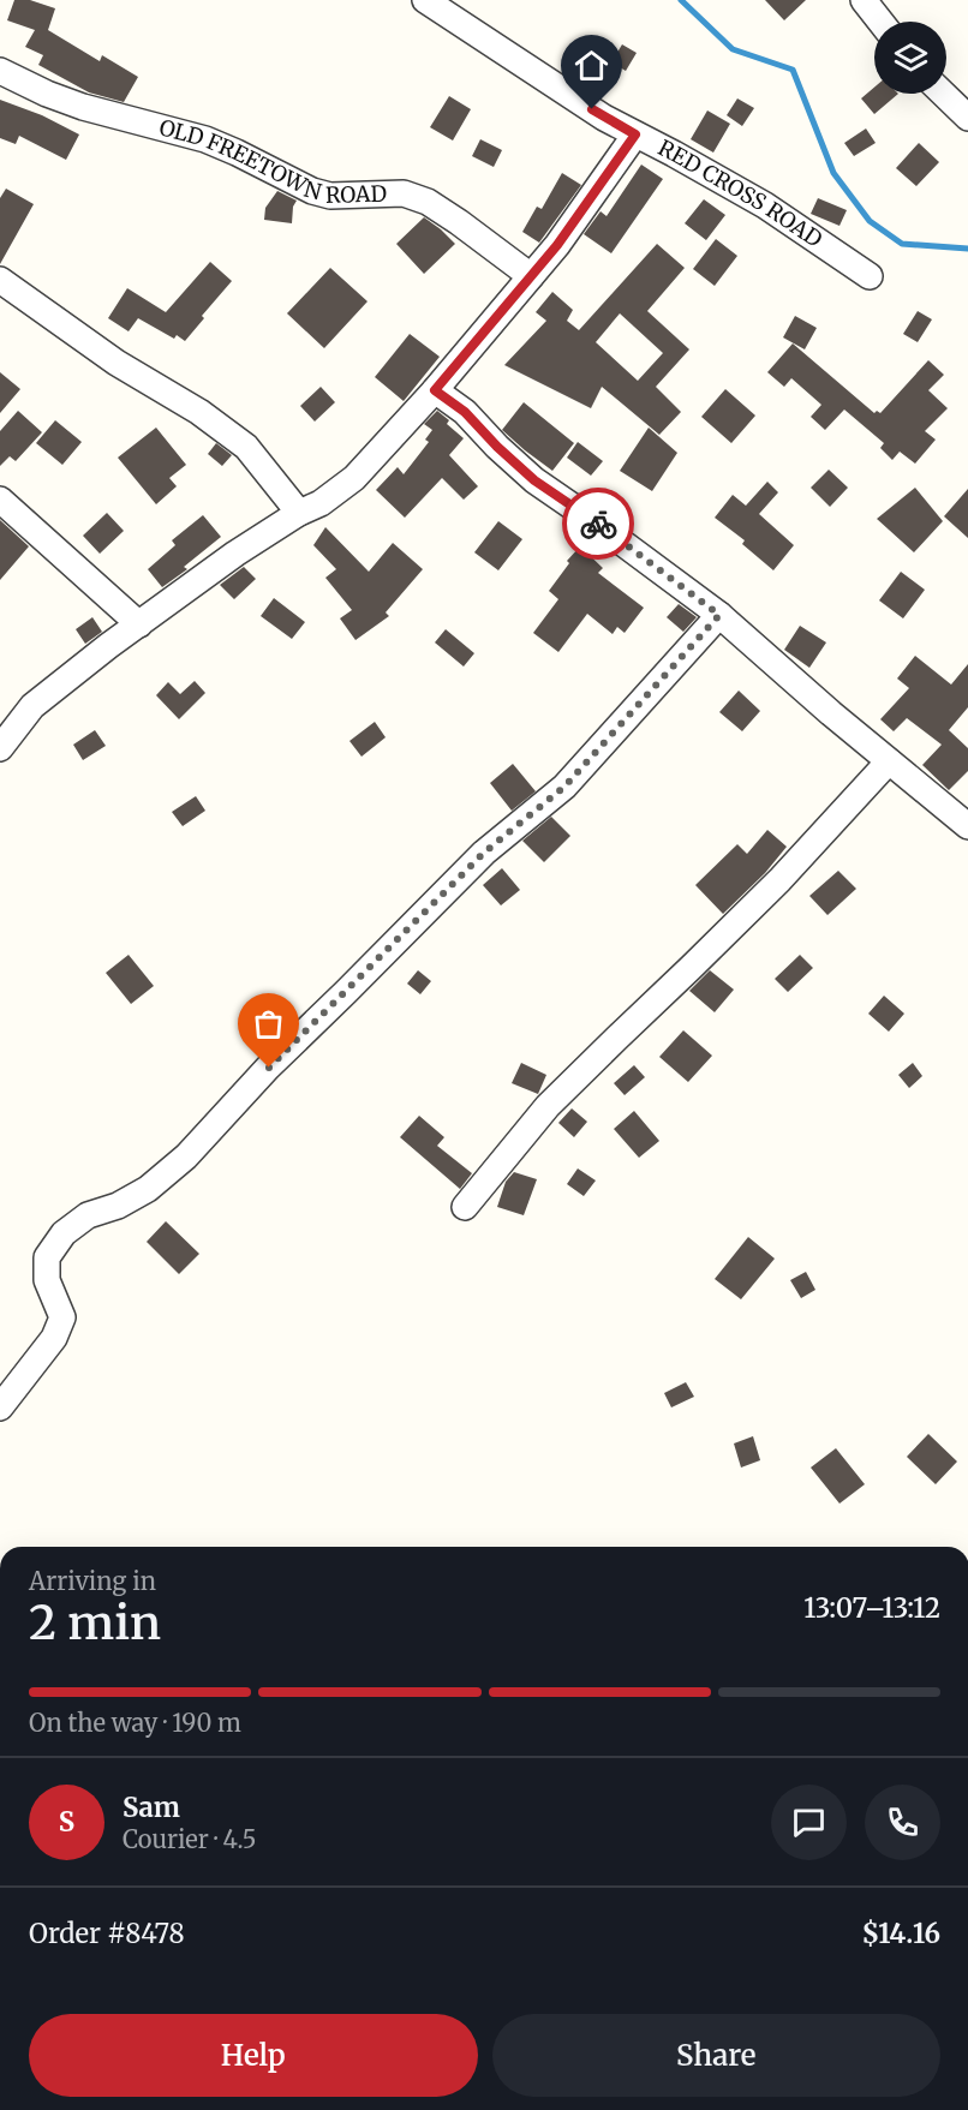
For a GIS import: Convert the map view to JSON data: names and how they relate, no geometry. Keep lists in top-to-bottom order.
{
  "streets": {
    "street": ["OLD FREETOWN ROAD", "RED CROSS ROAD"]
  },
  "page": {
    "heading": ["2 min", "Arriving in", "13:07–13:12"],
    "panel": [
      "Sam",
      "Courier · 4.5",
      "Order #8478",
      "$14.16"
    ],
    "bar": "On the way · 190 m",
    "round": "S",
    "buttons": ["Help", "Share"]
  }
}
